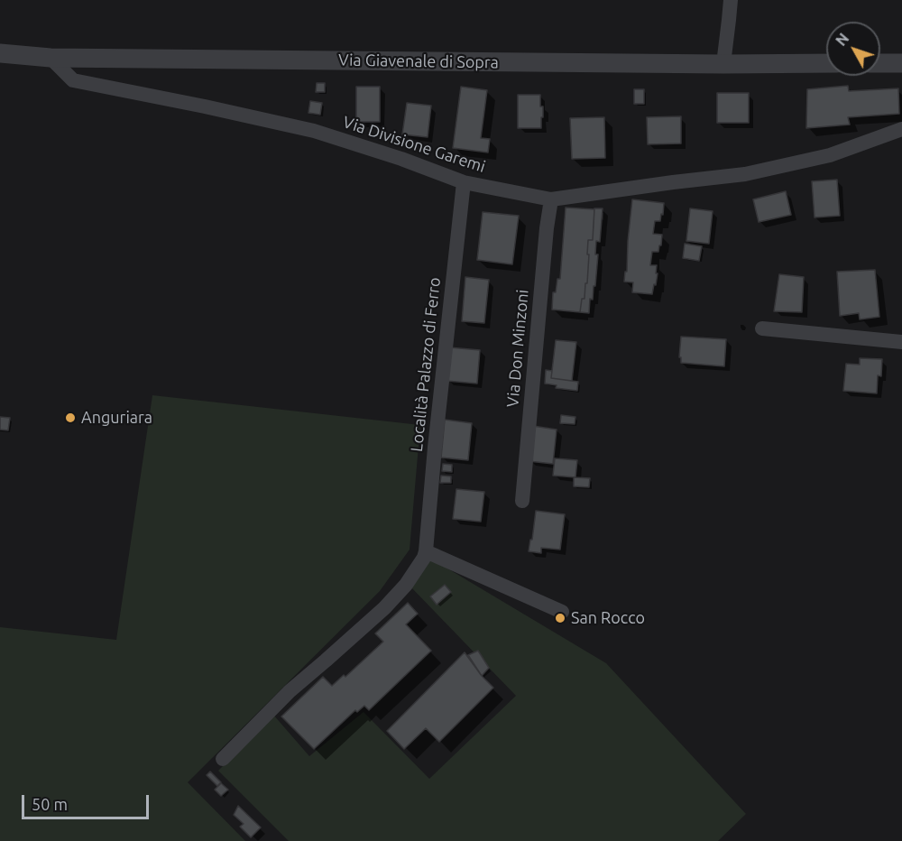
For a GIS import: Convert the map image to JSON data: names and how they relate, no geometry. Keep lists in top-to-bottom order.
{
  "streets": {
    "street": [
      "Via Giavenale di Sopra",
      "Via Divisione Garemi",
      "Via Don Minzoni",
      "Località Palazzo di Ferro"
    ]
  },
  "crossings": [
    ["Via Giavenale di Sopra", "Via Divisione Garemi"],
    ["Via Divisione Garemi", "Via Don Minzoni"],
    ["Via Divisione Garemi", "Località Palazzo di Ferro"]
  ],
  "places": ["Anguriara", "San Rocco"],
  "scale_bar": "50 m",
  "north": "top left"
}
